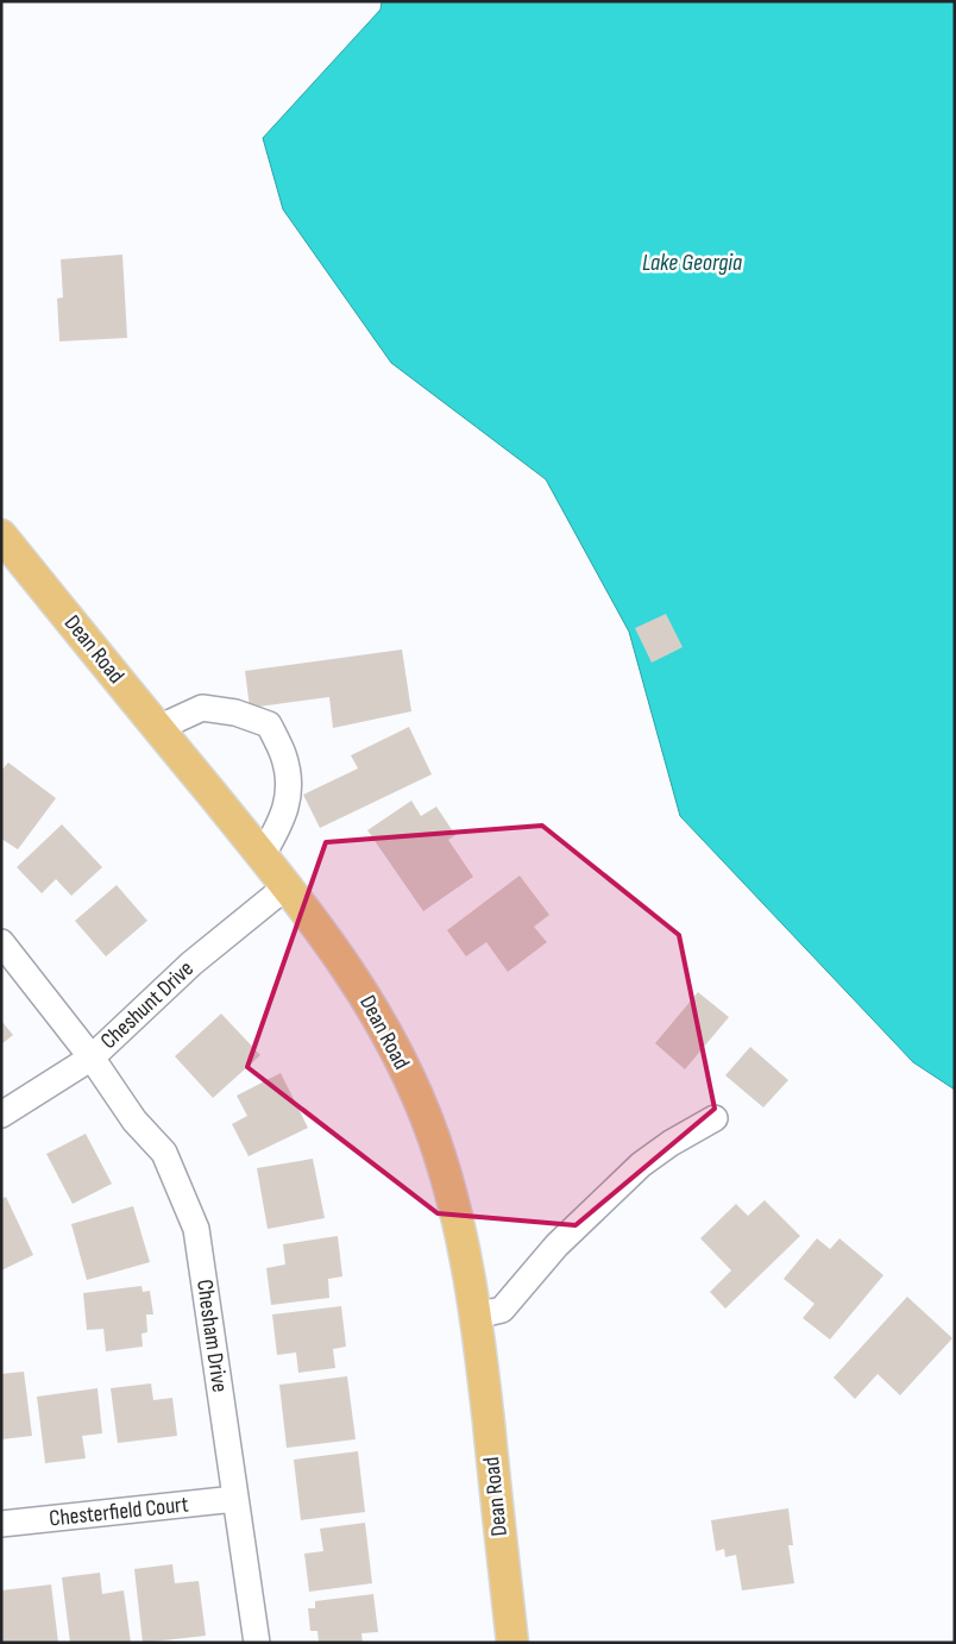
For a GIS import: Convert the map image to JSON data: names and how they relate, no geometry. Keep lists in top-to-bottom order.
{
  "streets": {
    "main road": ["Dean Road"],
    "street": ["Cheshunt Drive", "Chesham Drive", "Chesterfield Court"]
  },
  "crossings": [
    ["Dean Road", "Cheshunt Drive"],
    ["Cheshunt Drive", "Chesham Drive"],
    ["Chesham Drive", "Chesterfield Court"]
  ],
  "water": ["Lake Georgia"]
}
